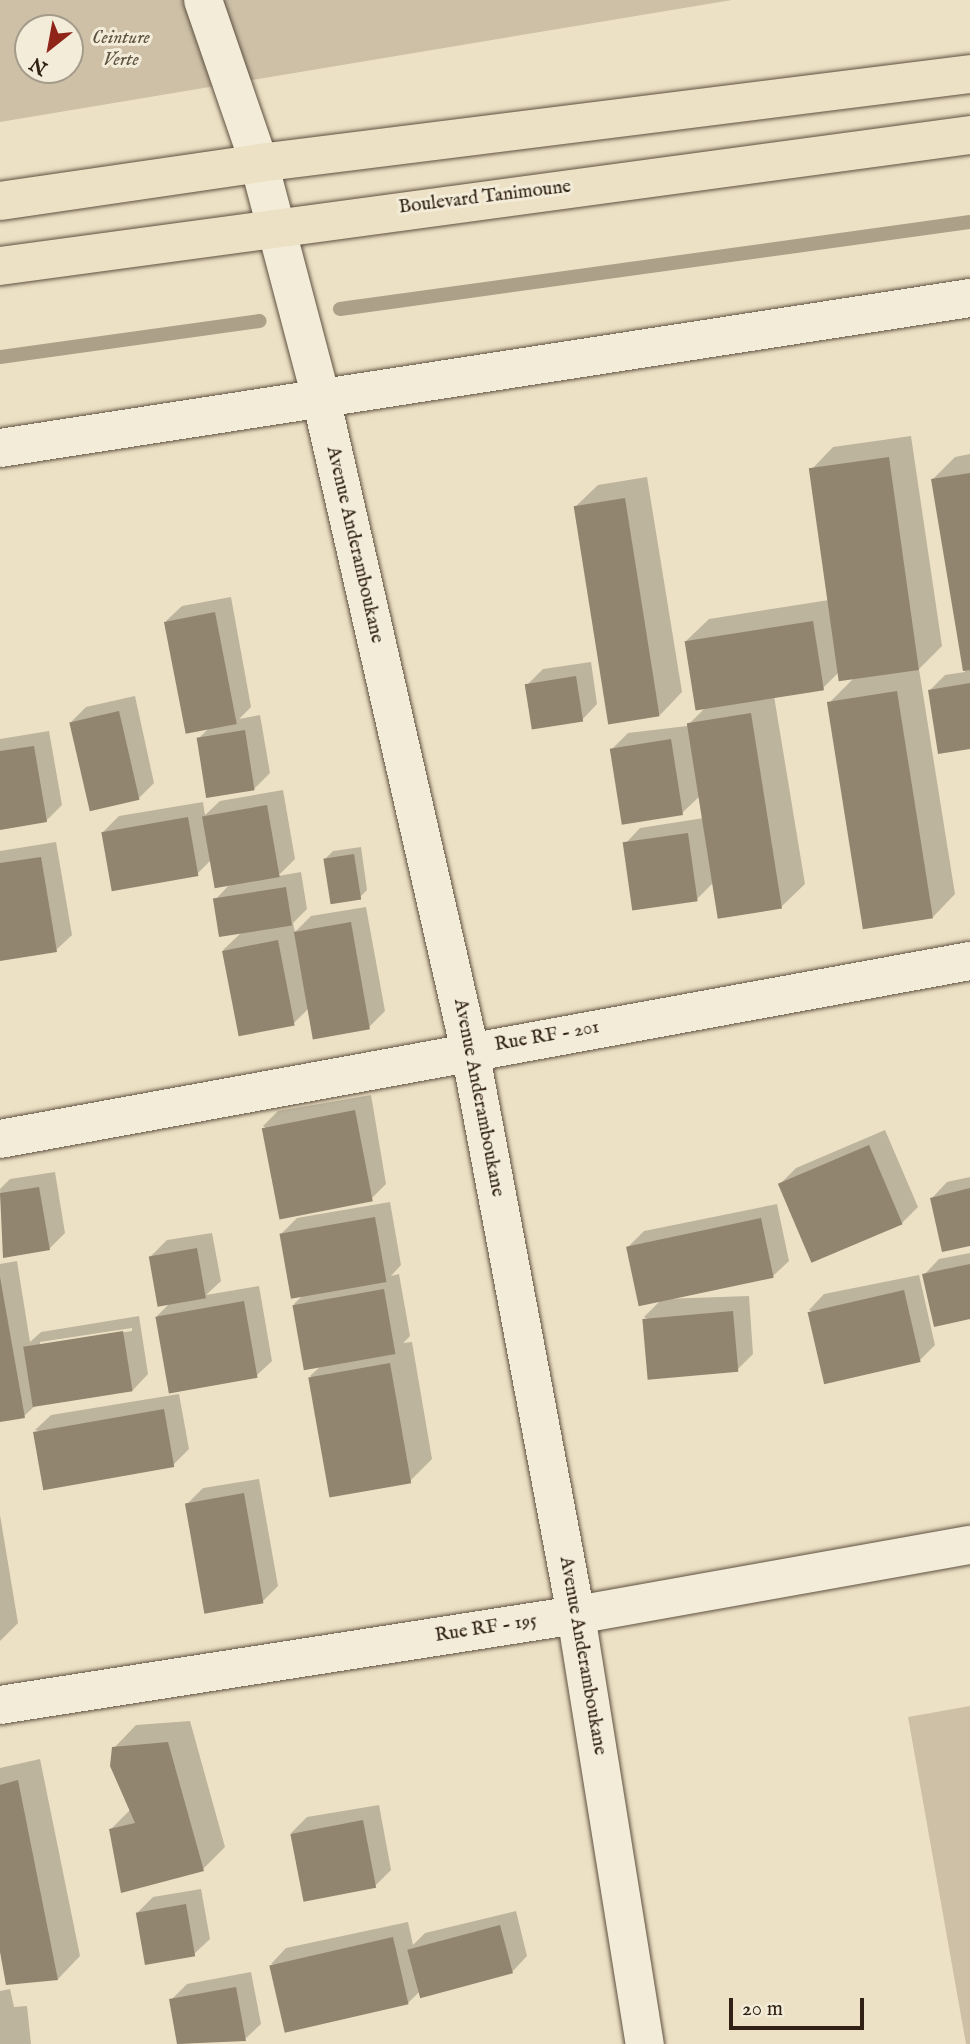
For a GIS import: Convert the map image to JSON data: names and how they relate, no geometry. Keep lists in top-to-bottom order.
{
  "streets": {
    "main road": ["Boulevard Tanimoune"],
    "street": ["Avenue Anderamboukane", "Rue RF - 201", "Rue RF - 195"]
  },
  "crossings": [
    ["Boulevard Tanimoune", "Avenue Anderamboukane"],
    ["Avenue Anderamboukane", "Rue RF - 201"],
    ["Avenue Anderamboukane", "Rue RF - 195"]
  ],
  "parks": ["Ceinture Verte"],
  "scale_bar": "20 m",
  "north": "bottom left"
}
